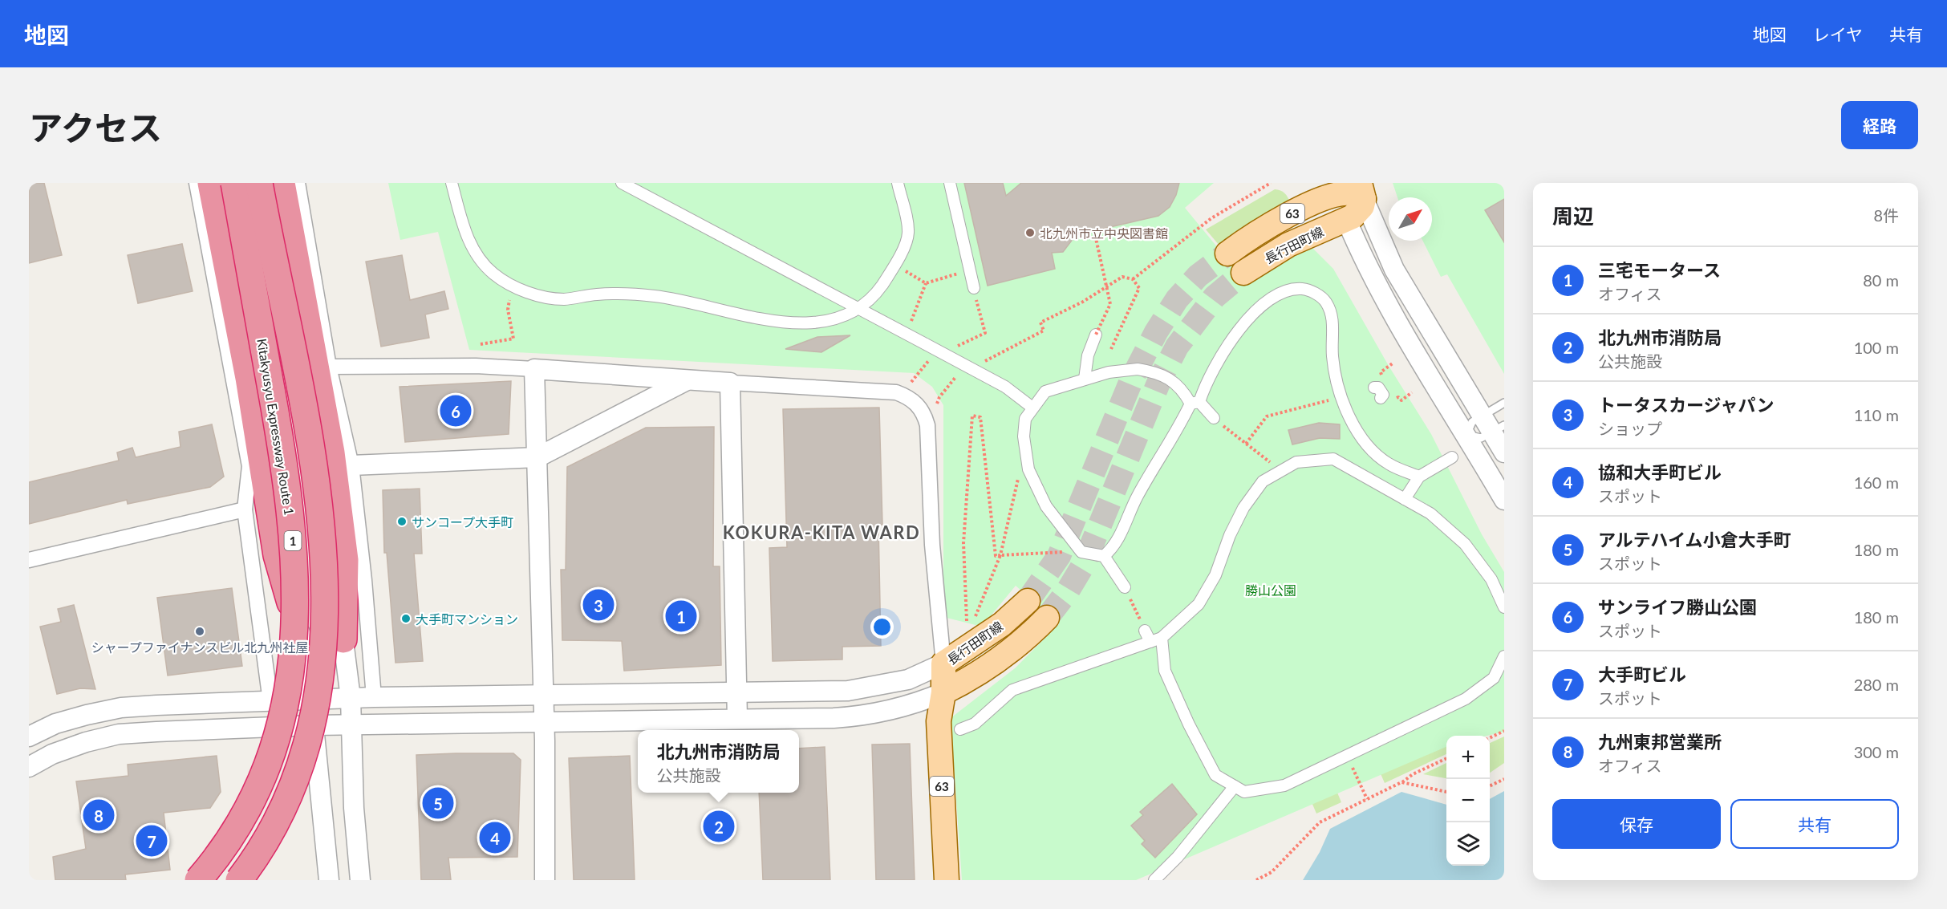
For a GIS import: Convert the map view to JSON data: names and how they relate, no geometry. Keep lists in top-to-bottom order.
{
  "streets": {
    "highway": ["Kitakyusyu Expressway Route 1", "1"],
    "main road": ["63", "長行田町線"]
  },
  "districts": ["KOKURA-KITA WARD"],
  "parks": ["勝山公園"],
  "places": [
    "北九州市立中央図書館",
    "サンコープ大手町",
    "大手町マンション",
    "シャープファイナンスビル北九州社屋"
  ],
  "north": "top right",
  "page": {
    "header": "地図",
    "nav": ["地図", "レイヤ", "共有"],
    "title": "アクセス",
    "buttons": [
      "経路",
      ["保存", "共有"]
    ],
    "heading": ["周辺", "8件"],
    "list": [
      {
        "mark": "1",
        "name": "三宅モータース",
        "note": "オフィス",
        "value": "80 m"
      },
      {
        "mark": "2",
        "name": "北九州市消防局",
        "note": "公共施設",
        "value": "100 m"
      },
      {
        "mark": "3",
        "name": "トータスカージャパン",
        "note": "ショップ",
        "value": "110 m"
      },
      {
        "mark": "4",
        "name": "協和大手町ビル",
        "note": "スポット",
        "value": "160 m"
      },
      {
        "mark": "5",
        "name": "アルテハイム小倉大手町",
        "note": "スポット",
        "value": "180 m"
      },
      {
        "mark": "6",
        "name": "サンライフ勝山公園",
        "note": "スポット",
        "value": "180 m"
      },
      {
        "mark": "7",
        "name": "大手町ビル",
        "note": "スポット",
        "value": "280 m"
      },
      {
        "mark": "8",
        "name": "九州東邦営業所",
        "note": "オフィス",
        "value": "300 m"
      }
    ],
    "pins": [
      "6",
      "3",
      "1",
      "5",
      "8",
      "2",
      "4",
      "7"
    ],
    "popup": ["北九州市消防局", "公共施設"],
    "map_buttons": ["+", "−"]
  }
}
